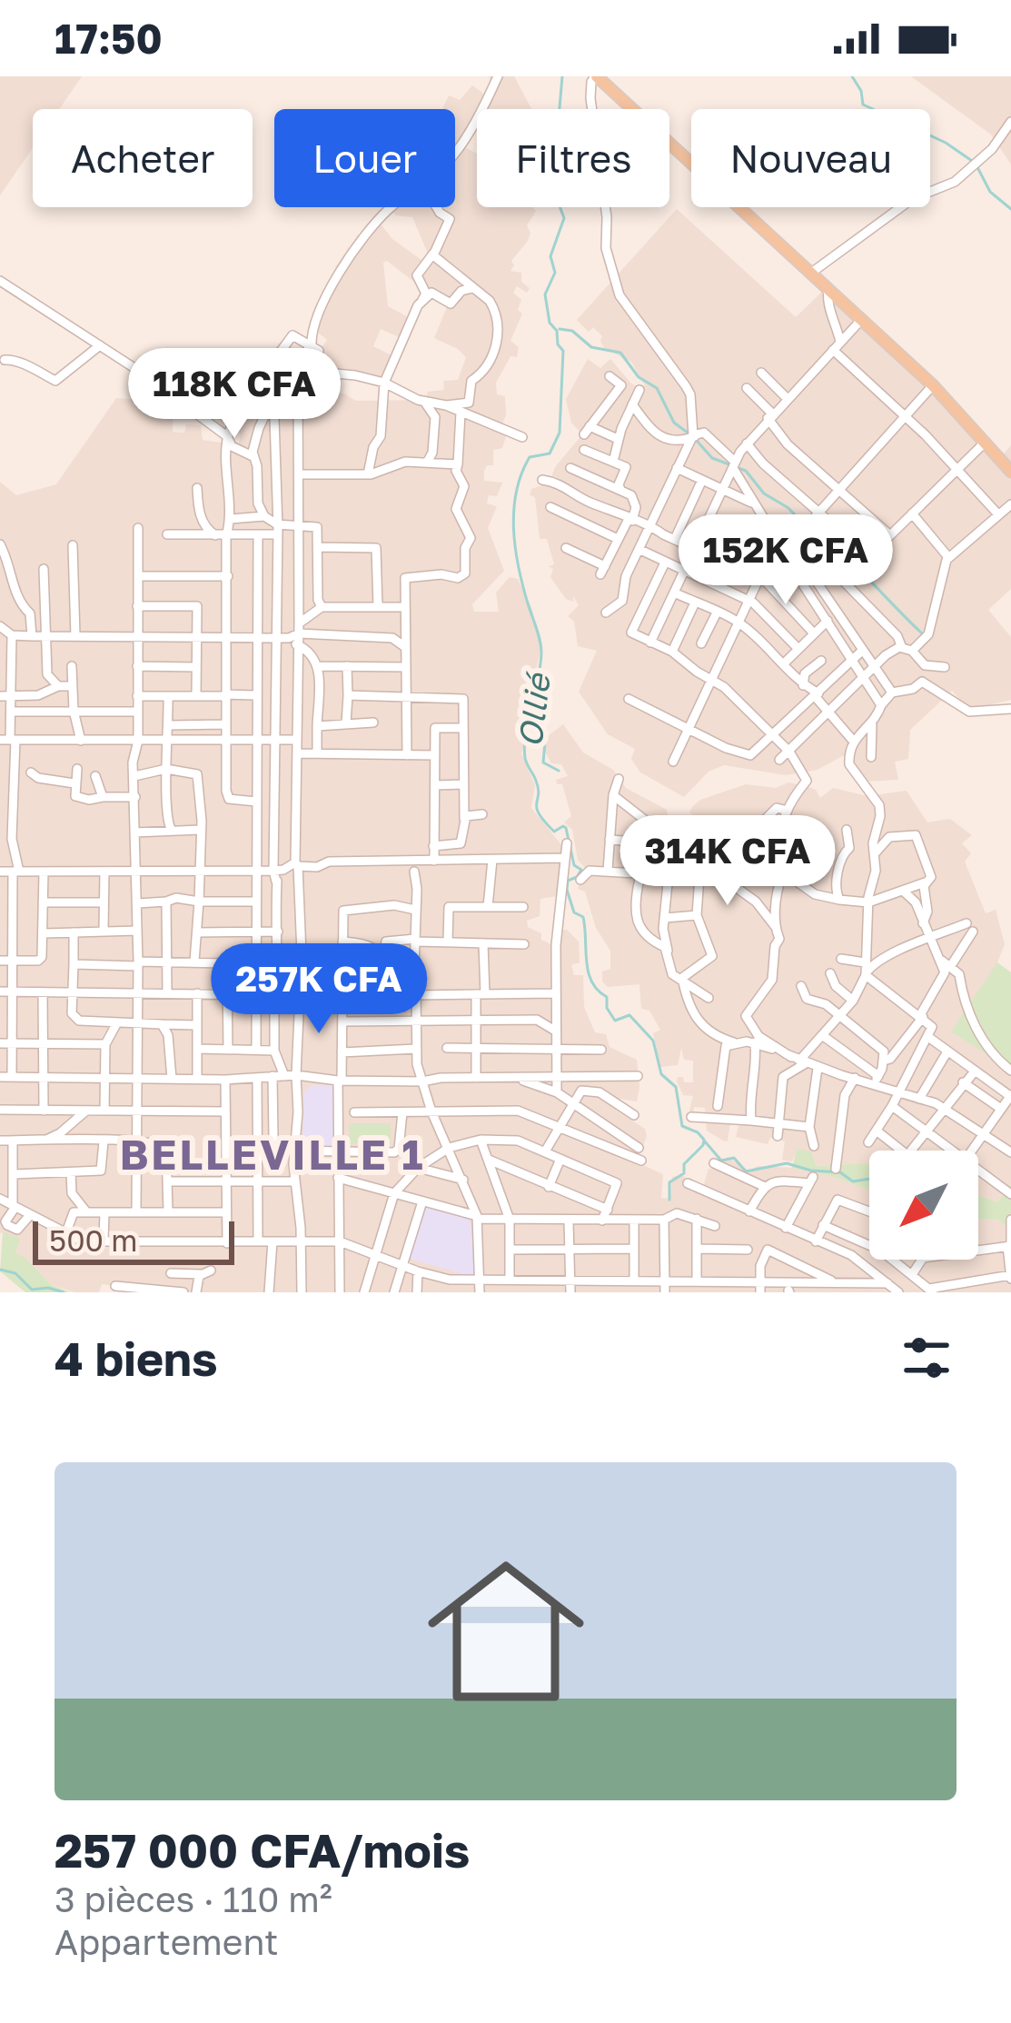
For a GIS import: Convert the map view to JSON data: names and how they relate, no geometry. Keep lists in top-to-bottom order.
{
  "districts": ["BELLEVILLE 1"],
  "water": ["Ollié"],
  "scale_bar": "500 m",
  "north": "bottom left",
  "page": {
    "status": "17:50",
    "chip": [
      "Acheter",
      "Louer",
      "Filtres",
      "Nouveau"
    ],
    "price": [
      "118K CFA",
      "152K CFA",
      "314K CFA",
      "257K CFA"
    ],
    "scale": "500 m",
    "heading": "4 biens",
    "list": [
      {
        "name": "257 000 CFA/mois",
        "note": "3 pièces · 110 m² · Appartement"
      }
    ]
  }
}
